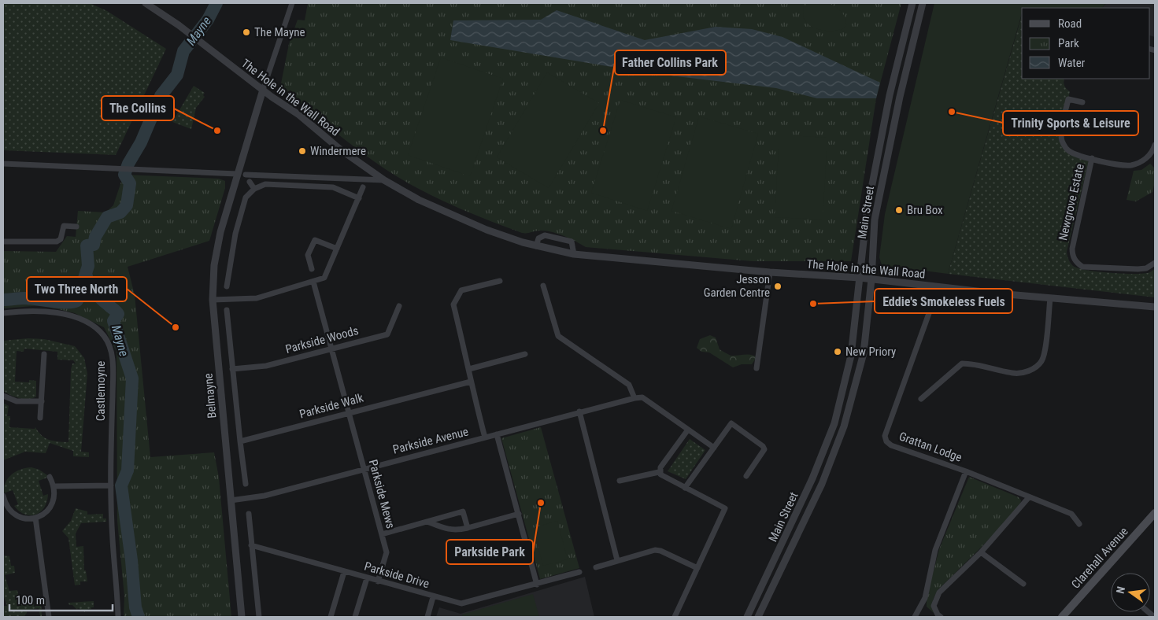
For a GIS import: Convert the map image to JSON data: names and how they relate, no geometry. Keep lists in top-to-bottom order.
{
  "streets": {
    "main road": ["Clarehall Avenue"],
    "street": [
      "The Hole in the Wall Road",
      "Newgrove Estate",
      "Main Street",
      "Parkside Woods",
      "Castlemoyne",
      "Belmayne",
      "Parkside Walk",
      "Parkside Avenue",
      "Grattan Lodge",
      "Parkside Mews",
      "Parkside Drive"
    ]
  },
  "crossings": [
    ["The Hole in the Wall Road", "Main Street"],
    ["The Hole in the Wall Road", "Belmayne"],
    ["The Hole in the Wall Road", "Grattan Lodge"],
    ["Parkside Woods", "Parkside Mews"],
    ["Belmayne", "Parkside Avenue"],
    ["Parkside Walk", "Parkside Mews"],
    ["Parkside Avenue", "Parkside Mews"],
    ["Parkside Mews", "Parkside Drive"]
  ],
  "water": ["Mayne"],
  "places": [
    "The Mayne",
    "Trinity Sports & Leisure",
    "The Collins",
    "Father Collins Park",
    "Windermere",
    "Bru Box",
    "Jesson Garden Centre",
    "Eddie's Smokeless Fuels",
    "Two Three North",
    "New Priory",
    "Parkside Park"
  ],
  "legend": ["Road", "Park", "Water"],
  "scale_bar": "100 m",
  "north": "left"
}
